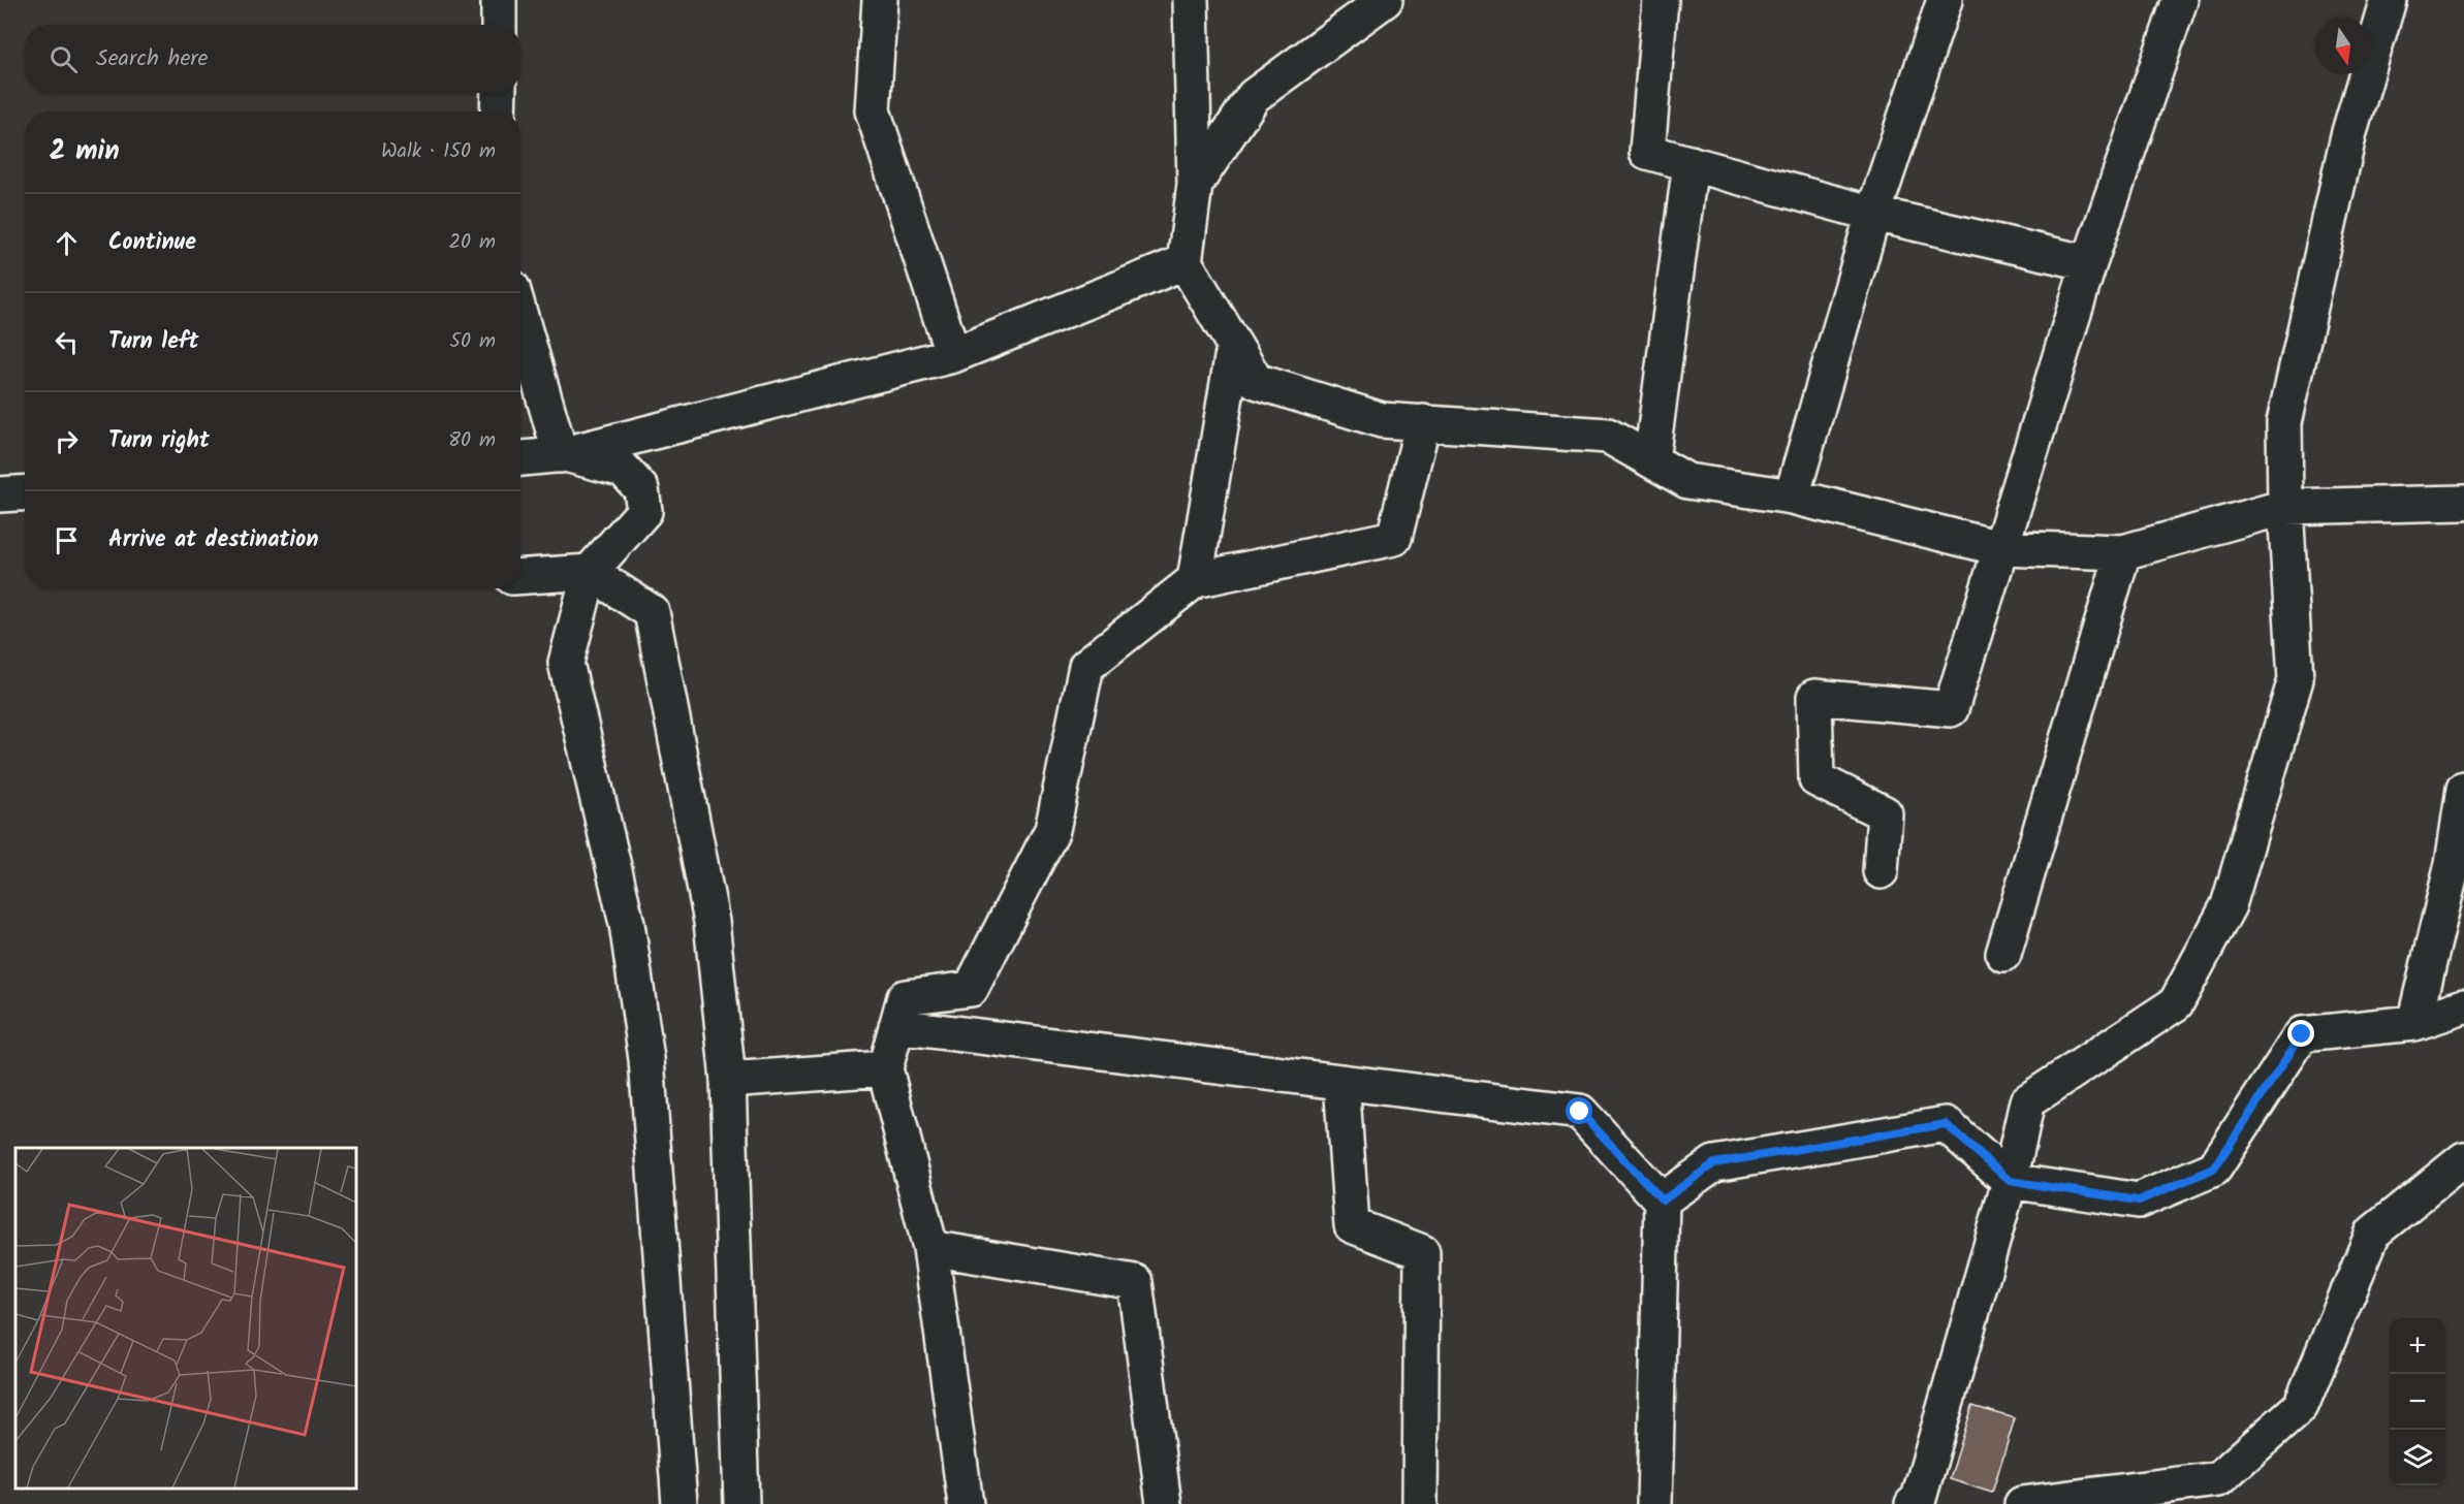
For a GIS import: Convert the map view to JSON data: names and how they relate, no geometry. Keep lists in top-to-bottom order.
{
  "north": "bottom",
  "page": {
    "search": "Search here",
    "heading": ["2 min", "Walk · 150 m"],
    "list": [
      ["Continue", "20 m"],
      ["Turn left", "50 m"],
      ["Turn right", "80 m"],
      "Arrive at destination"
    ],
    "map_buttons": ["+", "−"]
  }
}
